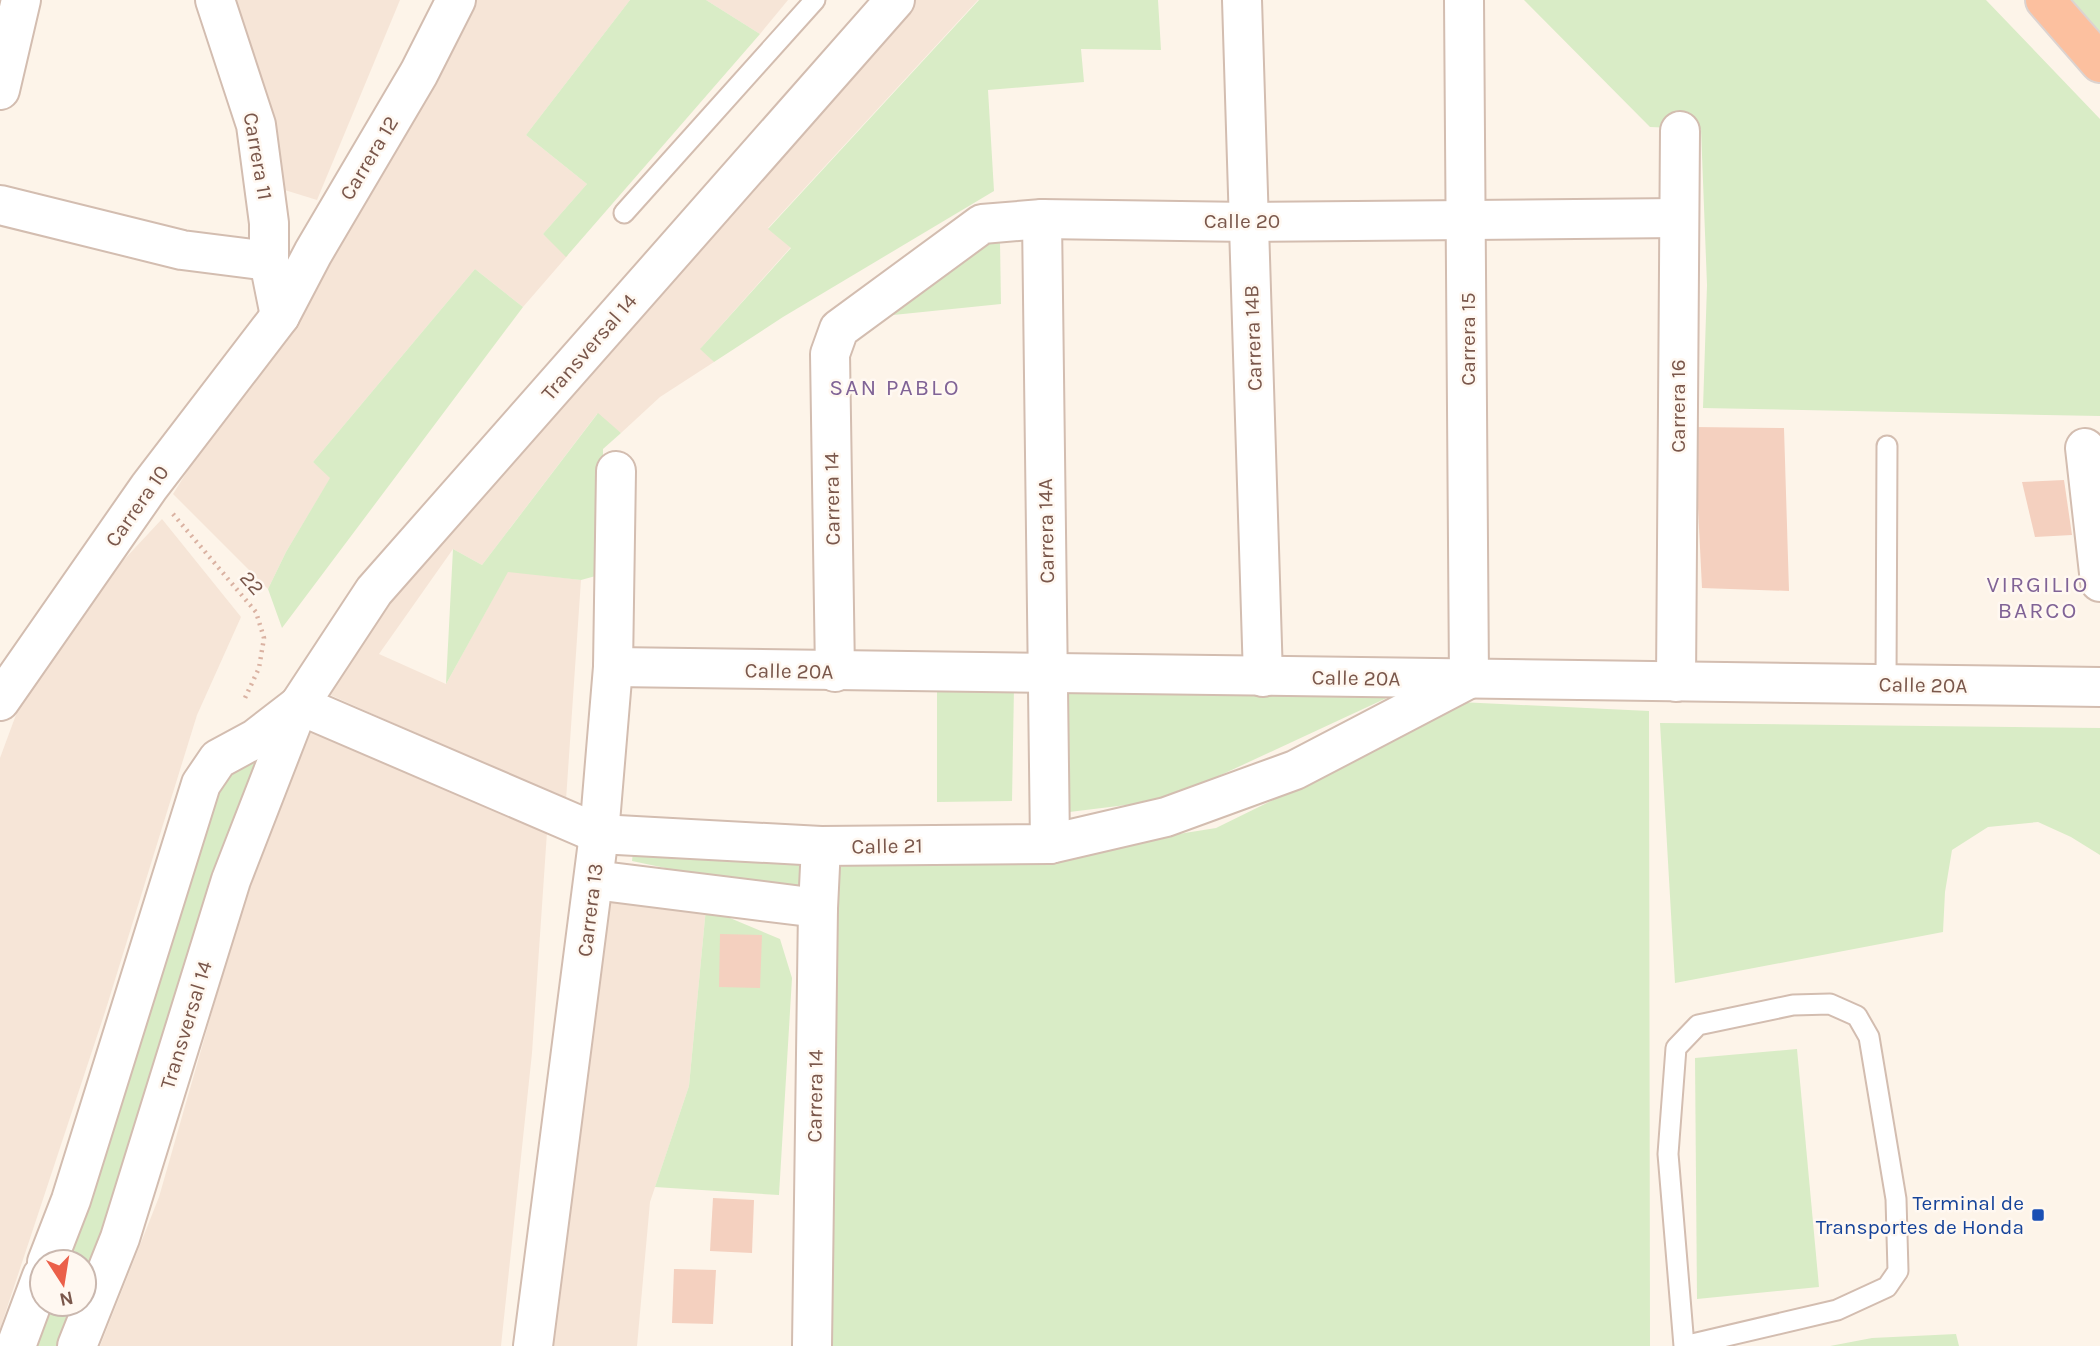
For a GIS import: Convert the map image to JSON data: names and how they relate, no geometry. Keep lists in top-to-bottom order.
{
  "streets": {
    "street": [
      "Carrera 11",
      "Carrera 12",
      "Calle 20",
      "Carrera 14B",
      "Carrera 15",
      "Transversal 14",
      "Carrera 16",
      "Carrera 14",
      "Carrera 10",
      "Carrera 14A",
      "Calle 20A",
      "Calle 21",
      "Carrera 13"
    ],
    "path": ["22"]
  },
  "crossings": [
    ["Carrera 11", "Carrera 12"],
    ["Carrera 11", "Carrera 10"],
    ["Carrera 12", "Carrera 10"],
    ["Calle 20", "Carrera 14B"],
    ["Calle 20", "Carrera 15"],
    ["Calle 20", "Carrera 16"],
    ["Calle 20", "Carrera 14"],
    ["Calle 20", "Carrera 14A"],
    ["Carrera 14B", "Calle 20A"],
    ["Carrera 15", "Calle 20A"],
    ["Carrera 15", "Calle 21"],
    ["Transversal 14", "Calle 21"],
    ["Carrera 16", "Calle 20A"],
    ["Carrera 14", "Calle 20A"],
    ["Carrera 14", "Calle 21"],
    ["Carrera 10", "22"],
    ["Carrera 14A", "Calle 20A"],
    ["Carrera 14A", "Calle 21"],
    ["Calle 20A", "Calle 21"],
    ["Calle 20A", "Carrera 13"],
    ["Calle 21", "Carrera 13"]
  ],
  "districts": ["SAN PABLO", "VIRGILIO BARCO"],
  "places": {
    "transit": ["Terminal de Transportes de Honda"]
  },
  "north": "bottom"
}
